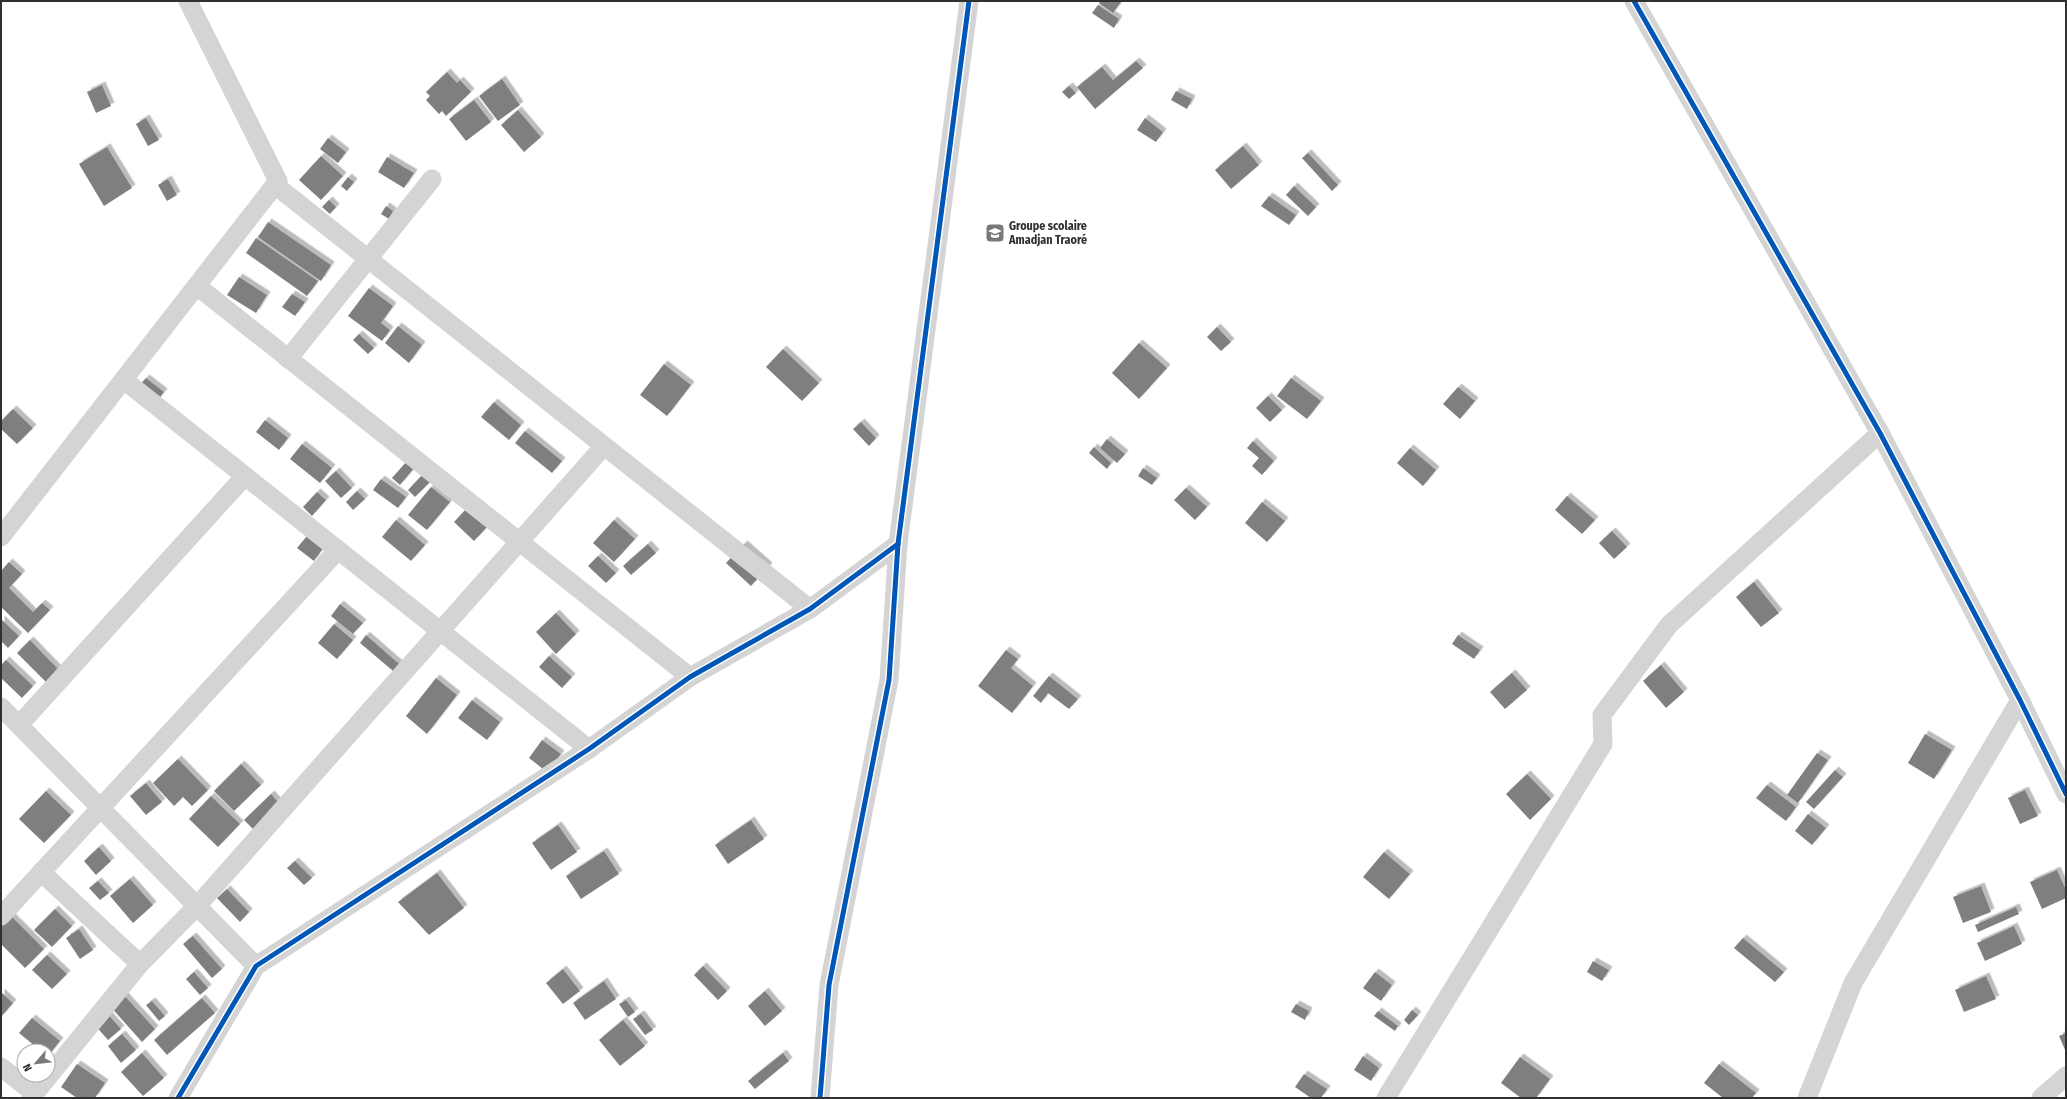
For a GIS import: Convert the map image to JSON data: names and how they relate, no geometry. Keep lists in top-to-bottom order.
{
  "places": {
    "school or university": ["Groupe scolaire Amadjan Traoré"]
  },
  "north": "bottom left"
}
